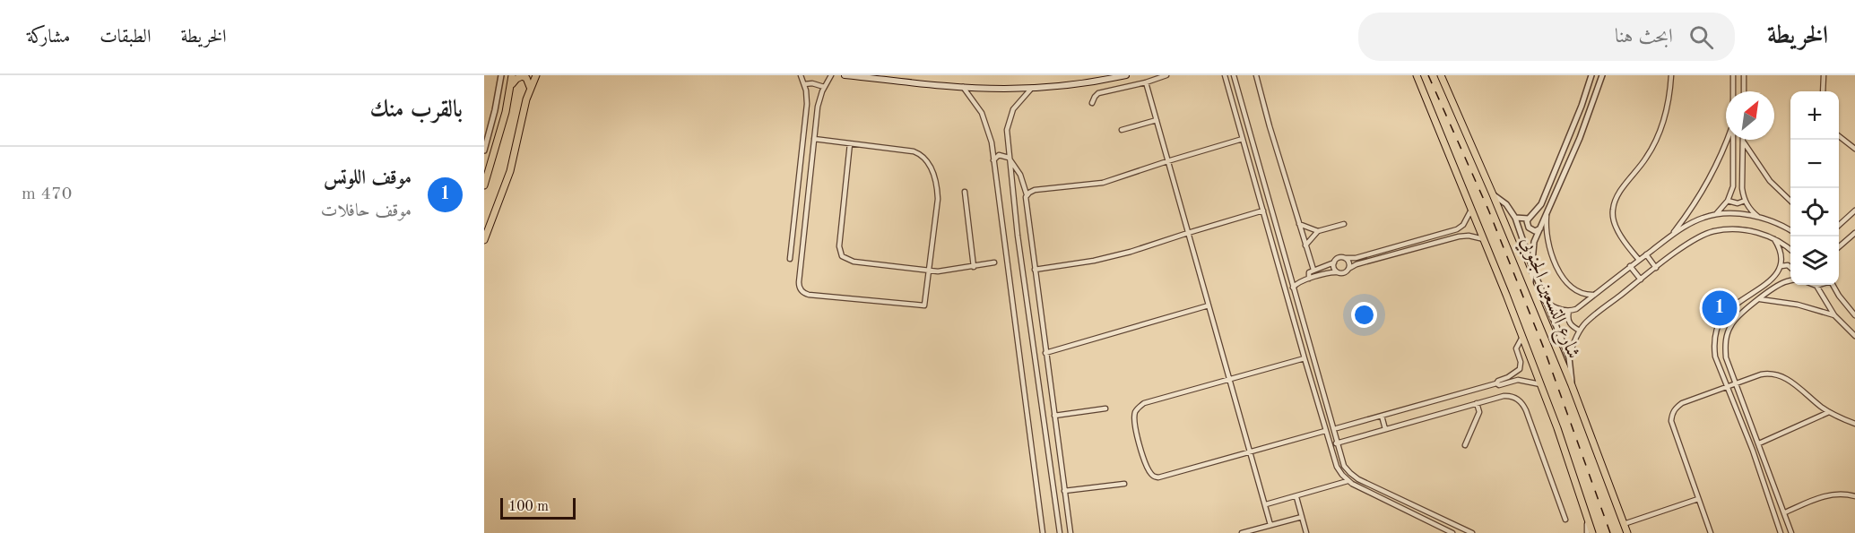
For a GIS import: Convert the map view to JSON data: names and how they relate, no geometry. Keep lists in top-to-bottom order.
{
  "streets": {
    "main road": ["شارع التسعين الجنوبي"]
  },
  "scale_bar": "100 m",
  "north": "top right",
  "page": {
    "header": "الخريطة",
    "search": "ابحث هنا",
    "nav": ["الخريطة", "الطبقات", "مشاركة"],
    "heading": "بالقرب منك",
    "map_buttons": ["+", "−"],
    "list": [
      {
        "mark": "1",
        "name": "موقف اللوتس",
        "note": "موقف حافلات",
        "value": "470 m"
      }
    ],
    "pins": "1",
    "scale": "100 m"
  }
}
